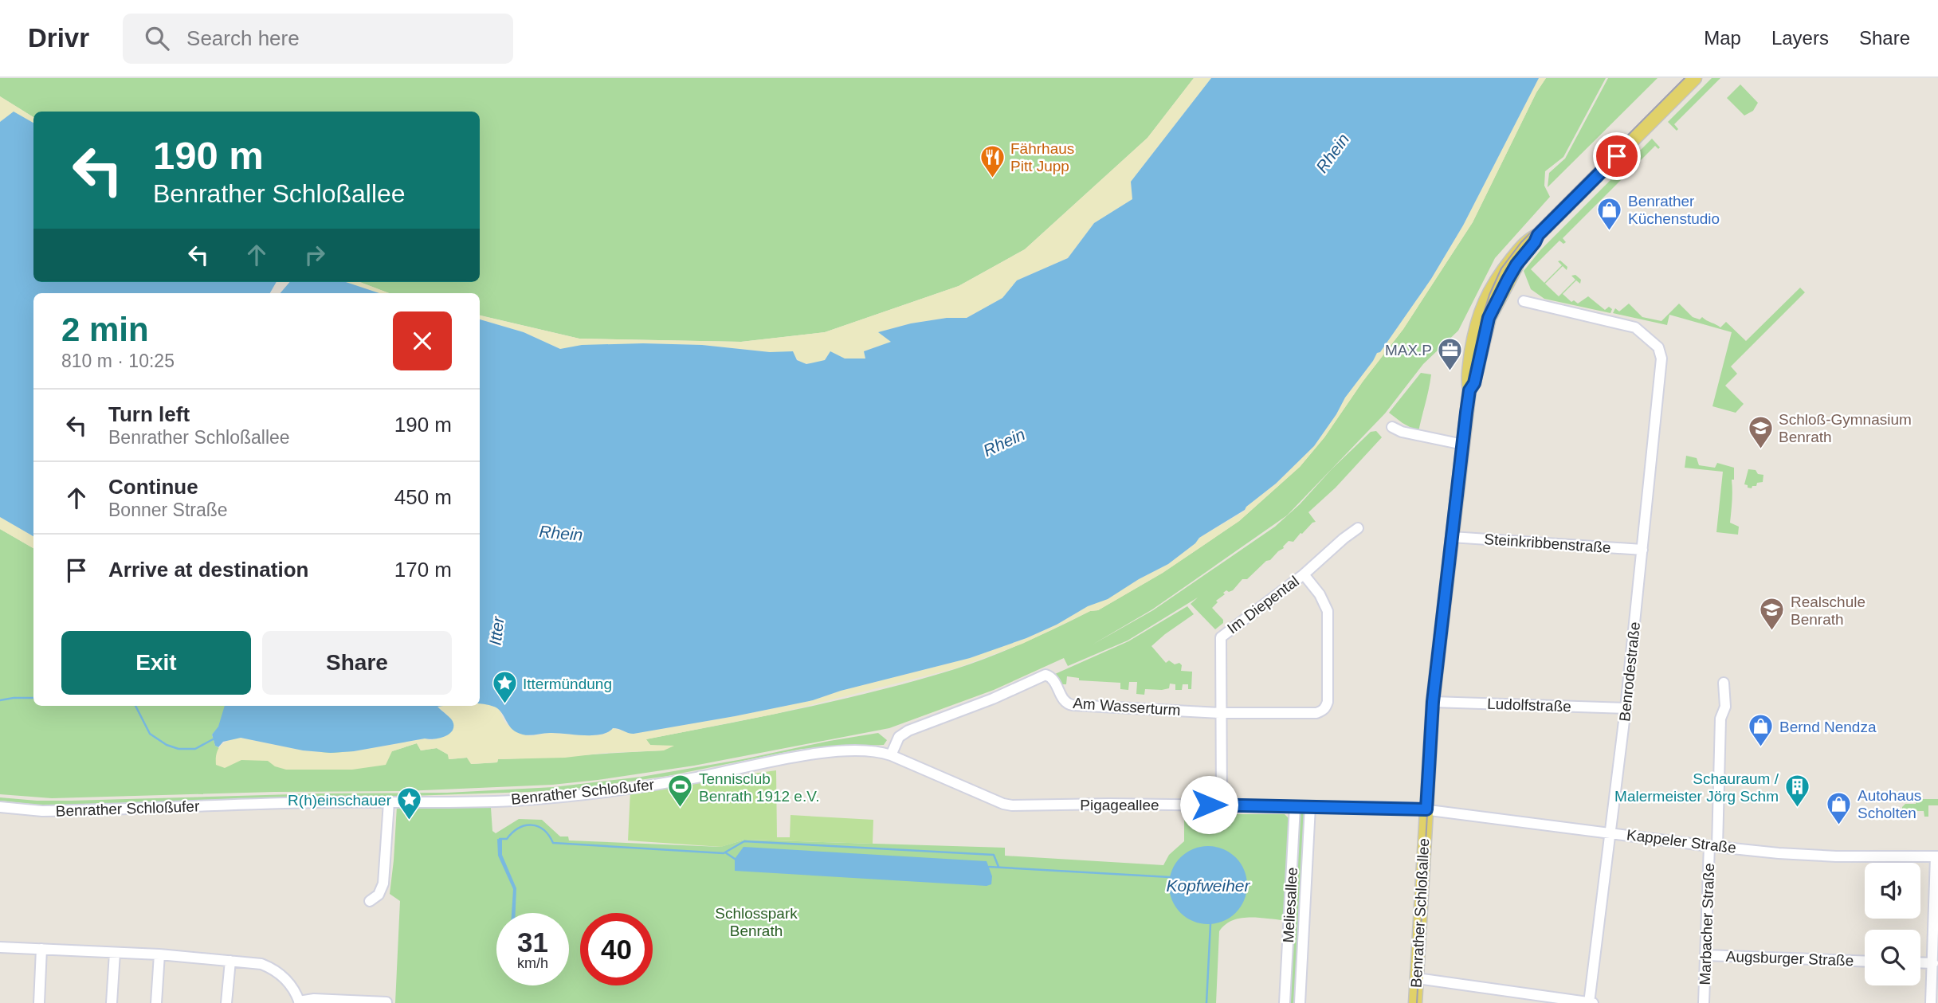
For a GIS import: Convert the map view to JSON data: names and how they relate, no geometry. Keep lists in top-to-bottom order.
{
  "streets": {
    "main road": ["Benrather Schloßallee"],
    "street": [
      "Steinkribbenstraße",
      "Im Diepental",
      "Benrodestraße",
      "Ludolfstraße",
      "Am Wasserturm",
      "Benrather Schloßufer",
      "Pigageallee",
      "Kappeler Straße",
      "Meliesallee",
      "Marbacher Straße",
      "Augsburger Straße"
    ]
  },
  "crossings": [
    ["Steinkribbenstraße", "Benrodestraße"],
    ["Steinkribbenstraße", "Benrather Schloßallee"],
    ["Im Diepental", "Am Wasserturm"],
    ["Im Diepental", "Pigageallee"],
    ["Benrodestraße", "Ludolfstraße"],
    ["Benrodestraße", "Kappeler Straße"],
    ["Ludolfstraße", "Benrather Schloßallee"],
    ["Am Wasserturm", "Benrather Schloßufer"],
    ["Am Wasserturm", "Pigageallee"],
    ["Benrather Schloßufer", "Pigageallee"],
    ["Pigageallee", "Kappeler Straße"],
    ["Pigageallee", "Meliesallee"],
    ["Pigageallee", "Benrather Schloßallee"],
    ["Kappeler Straße", "Benrather Schloßallee"],
    ["Kappeler Straße", "Marbacher Straße"],
    ["Marbacher Straße", "Augsburger Straße"]
  ],
  "water": ["Rhein", "Itter", "Kopfweiher"],
  "parks": ["Schlosspark Benrath"],
  "places": {
    "restaurant": ["Fährhaus Pitt Jupp"],
    "shop": ["Benrather Küchenstudio", "Bernd Nendza", "Autohaus Scholten"],
    "office": ["MAX.P"],
    "school or university": ["Schloß-Gymnasium Benrath", "Realschule Benrath"],
    "place": ["Ittermündung", "R(h)einschauer"],
    "sports": ["Tennisclub Benrath 1912 e.V."],
    "building": ["Schauraum / Malermeister Jörg Schm"]
  },
  "page": {
    "header": "Drivr",
    "search": "Search here",
    "nav": ["Map", "Layers", "Share"],
    "turn": ["190 m", "Benrather Schloßallee"],
    "heading": ["2 min", "810 m · 10:25"],
    "list": [
      {
        "name": "Turn left",
        "note": "Benrather Schloßallee",
        "value": "190 m"
      },
      {
        "name": "Continue",
        "note": "Bonner Straße",
        "value": "450 m"
      },
      {
        "name": "Arrive at destination",
        "value": "170 m"
      }
    ],
    "buttons": ["Exit", "Share"],
    "speed": "31 km/h",
    "limit": "40"
  }
}
